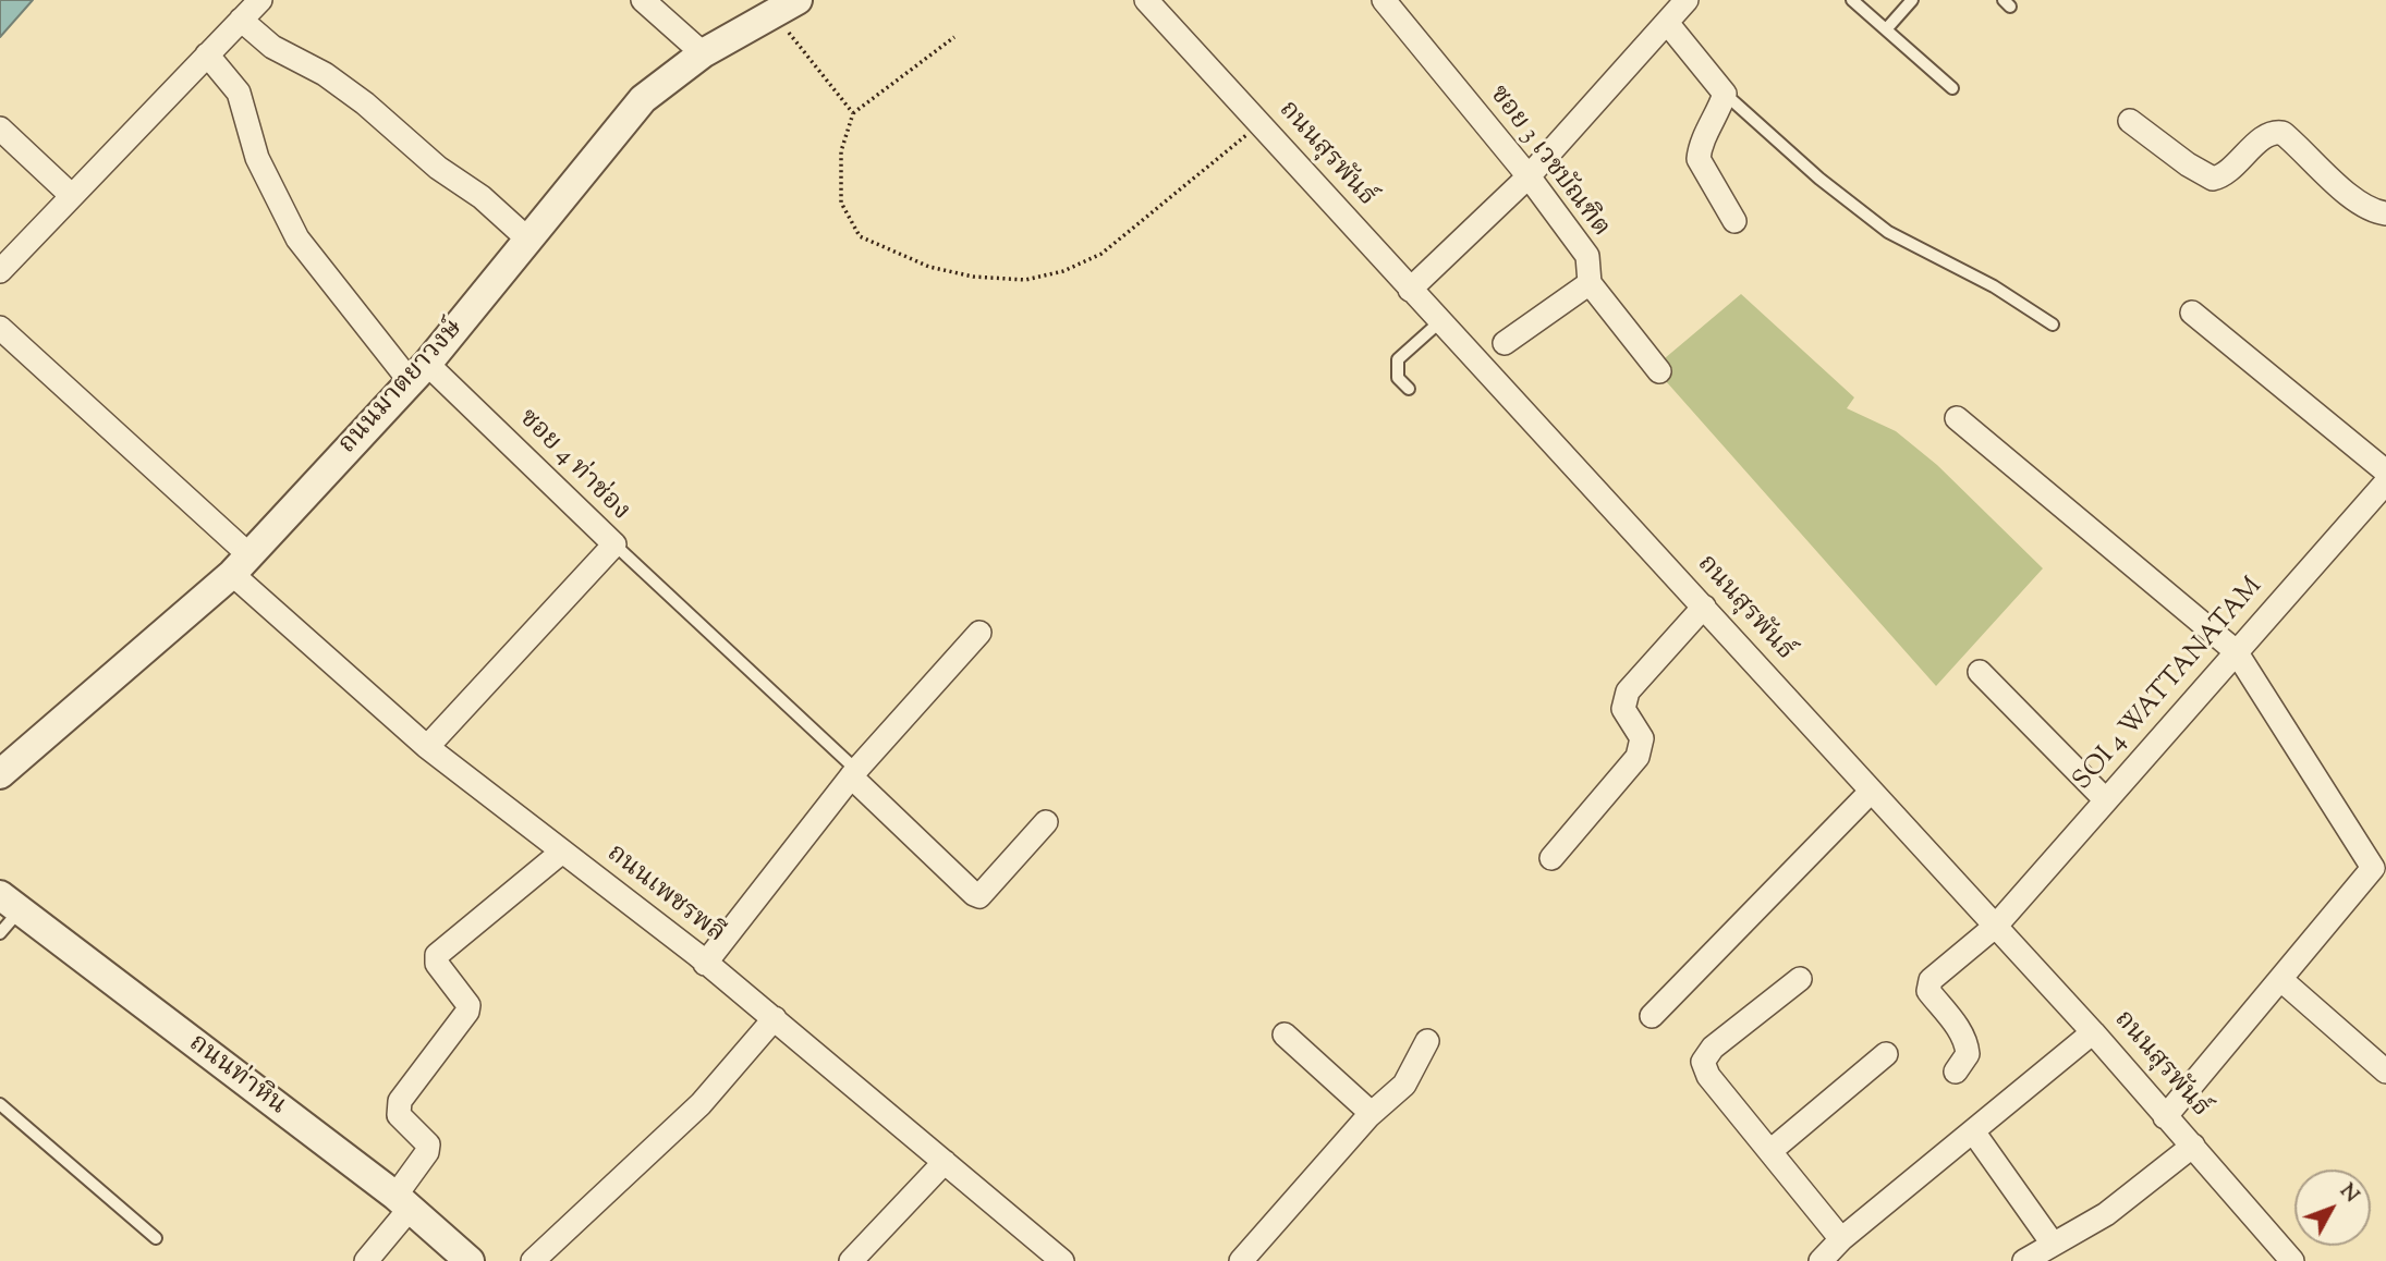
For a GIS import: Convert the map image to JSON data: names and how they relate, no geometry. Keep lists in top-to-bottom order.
{
  "streets": {
    "street": [
      "ถนนสุรพันธ์",
      "ซอย 3 เวชบัณฑิต",
      "ถนนมาตยาวงษ์",
      "ซอย 4 ท่าช่อง",
      "SOI 4 WATTANATAM",
      "ถนนเพชรพลี",
      "ถนนท่าหิน"
    ]
  },
  "crossings": [
    ["ถนนสุรพันธ์", "SOI 4 WATTANATAM"],
    ["ถนนมาตยาวงษ์", "ซอย 4 ท่าช่อง"],
    ["ถนนมาตยาวงษ์", "ถนนเพชรพลี"],
    ["ซอย 4 ท่าช่อง", "ถนนเพชรพลี"]
  ],
  "north": "top right"
}
